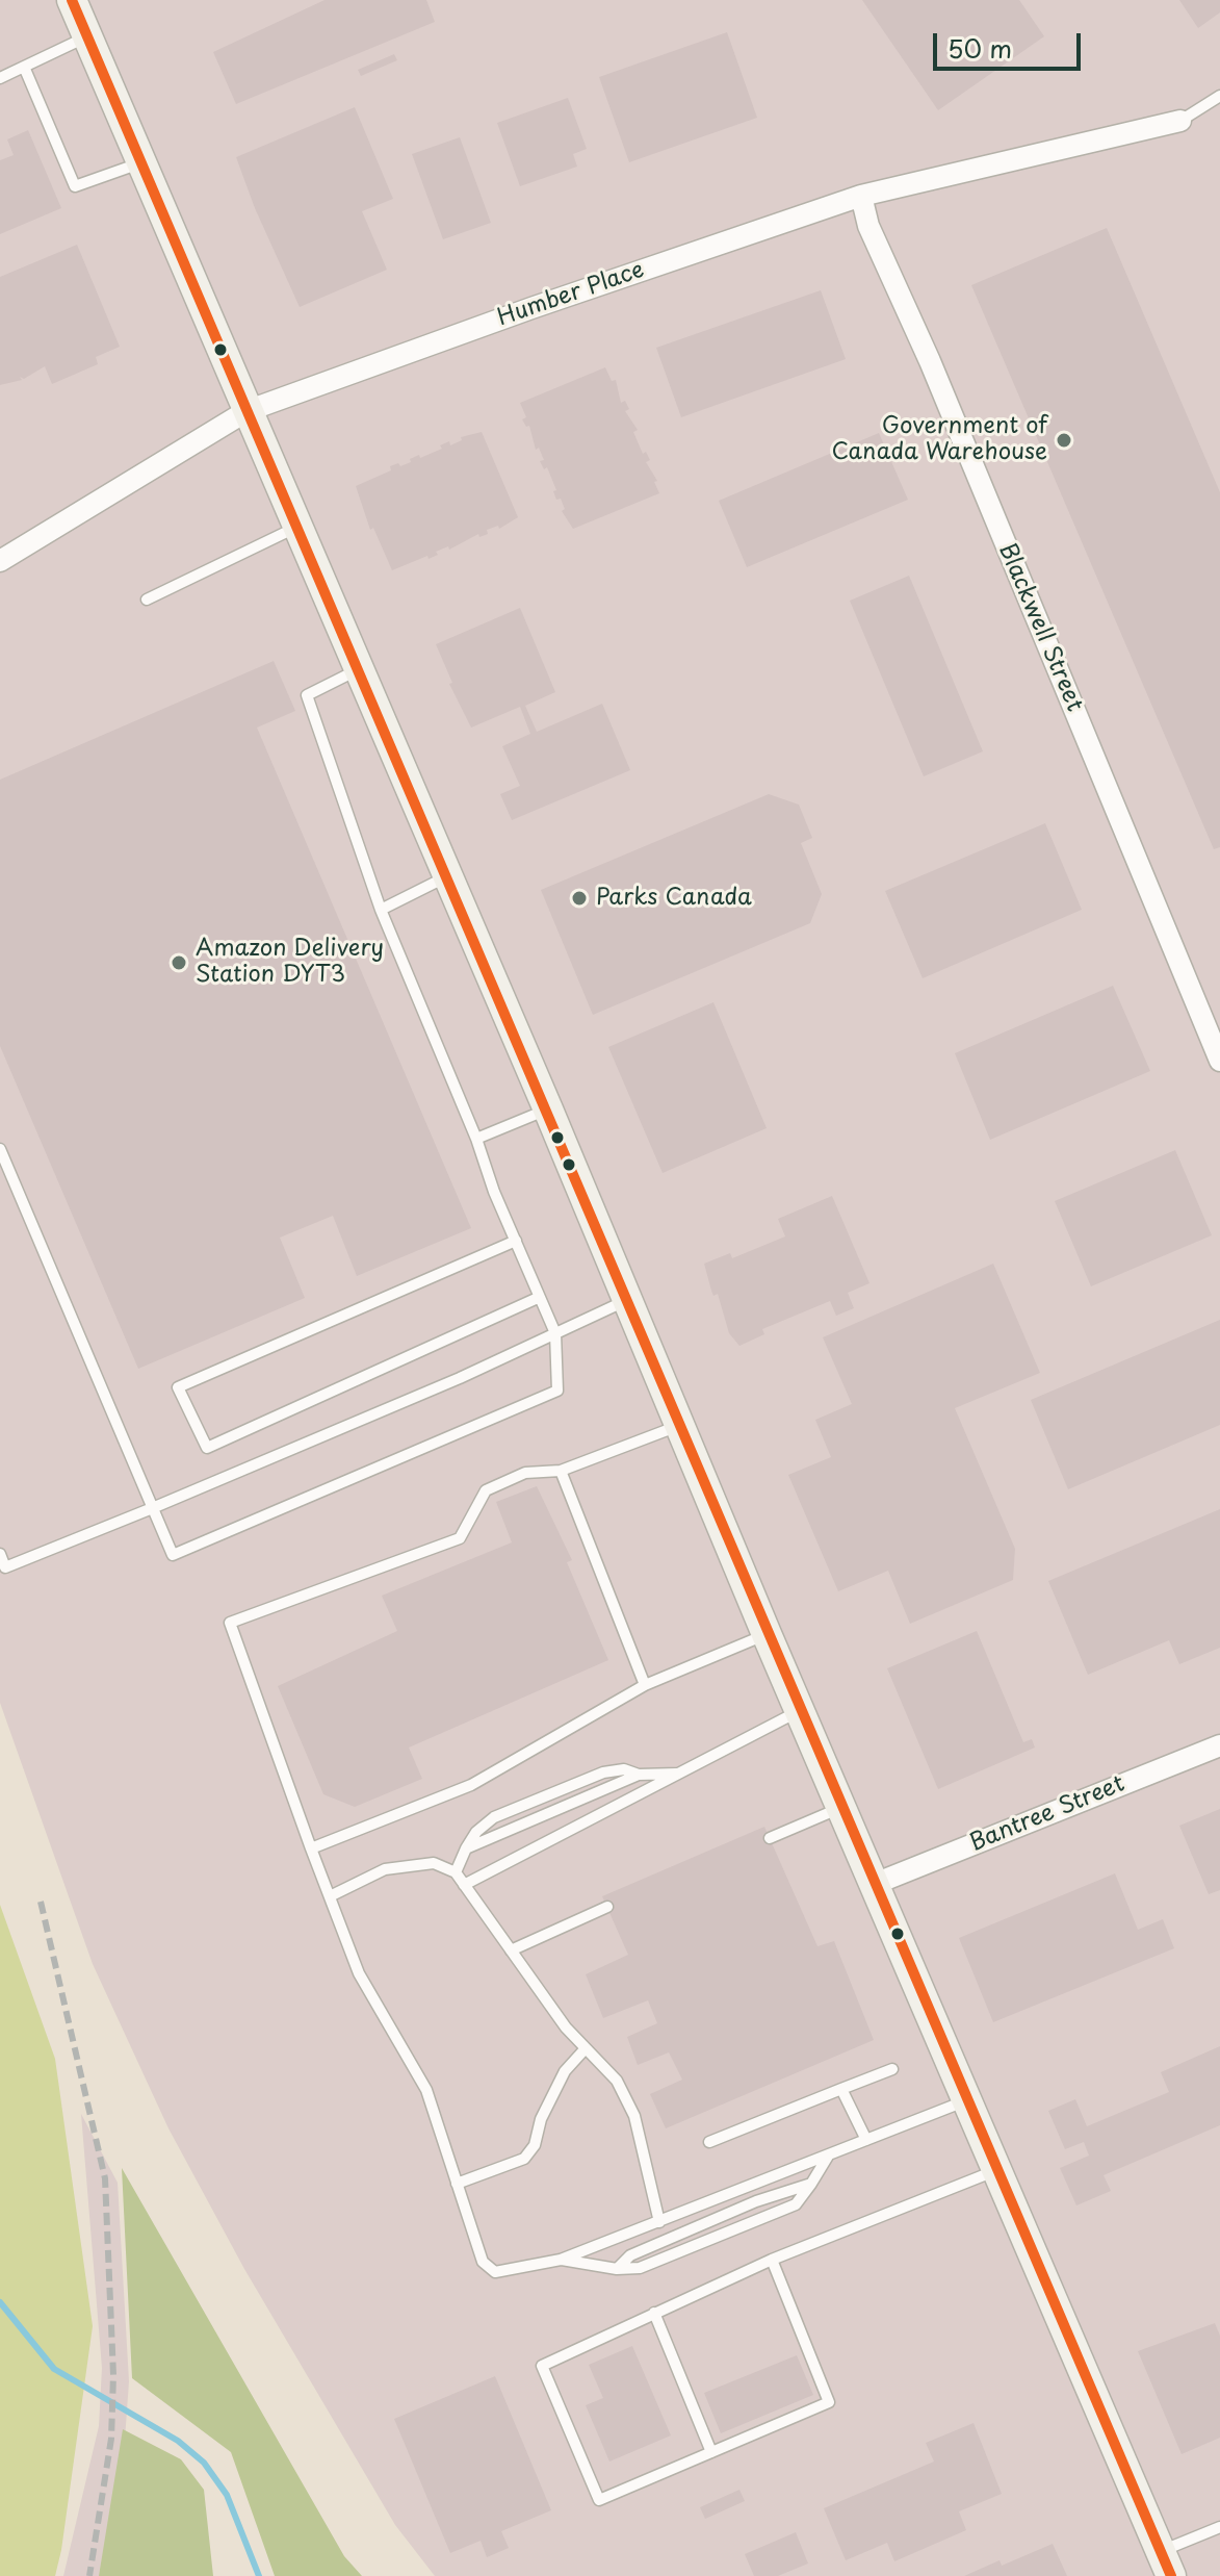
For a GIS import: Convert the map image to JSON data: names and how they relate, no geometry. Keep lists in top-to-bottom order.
{
  "streets": {
    "street": ["Humber Place", "Blackwell Street", "Bantree Street"]
  },
  "crossings": [
    ["Humber Place", "Blackwell Street"]
  ],
  "places": ["Government of Canada Warehouse", "Parks Canada", "Amazon Delivery Station DYT3"],
  "scale_bar": "50 m"
}
